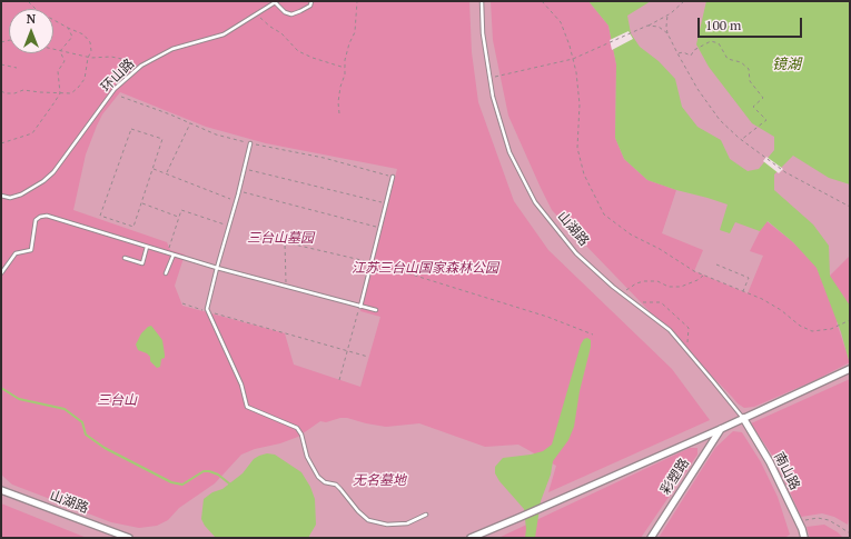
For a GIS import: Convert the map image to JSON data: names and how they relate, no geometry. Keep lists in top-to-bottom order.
{
  "streets": {
    "street": ["山湖路", "南山路", "彩塑路"],
    "lane": ["环山路"]
  },
  "crossings": [
    ["山湖路", "南山路"]
  ],
  "water": ["镜湖"],
  "parks": [
    "三台山墓园",
    "江苏三台山国家森林公园",
    "三台山",
    "无名墓地"
  ],
  "scale_bar": "100 m",
  "north": "top"
}
